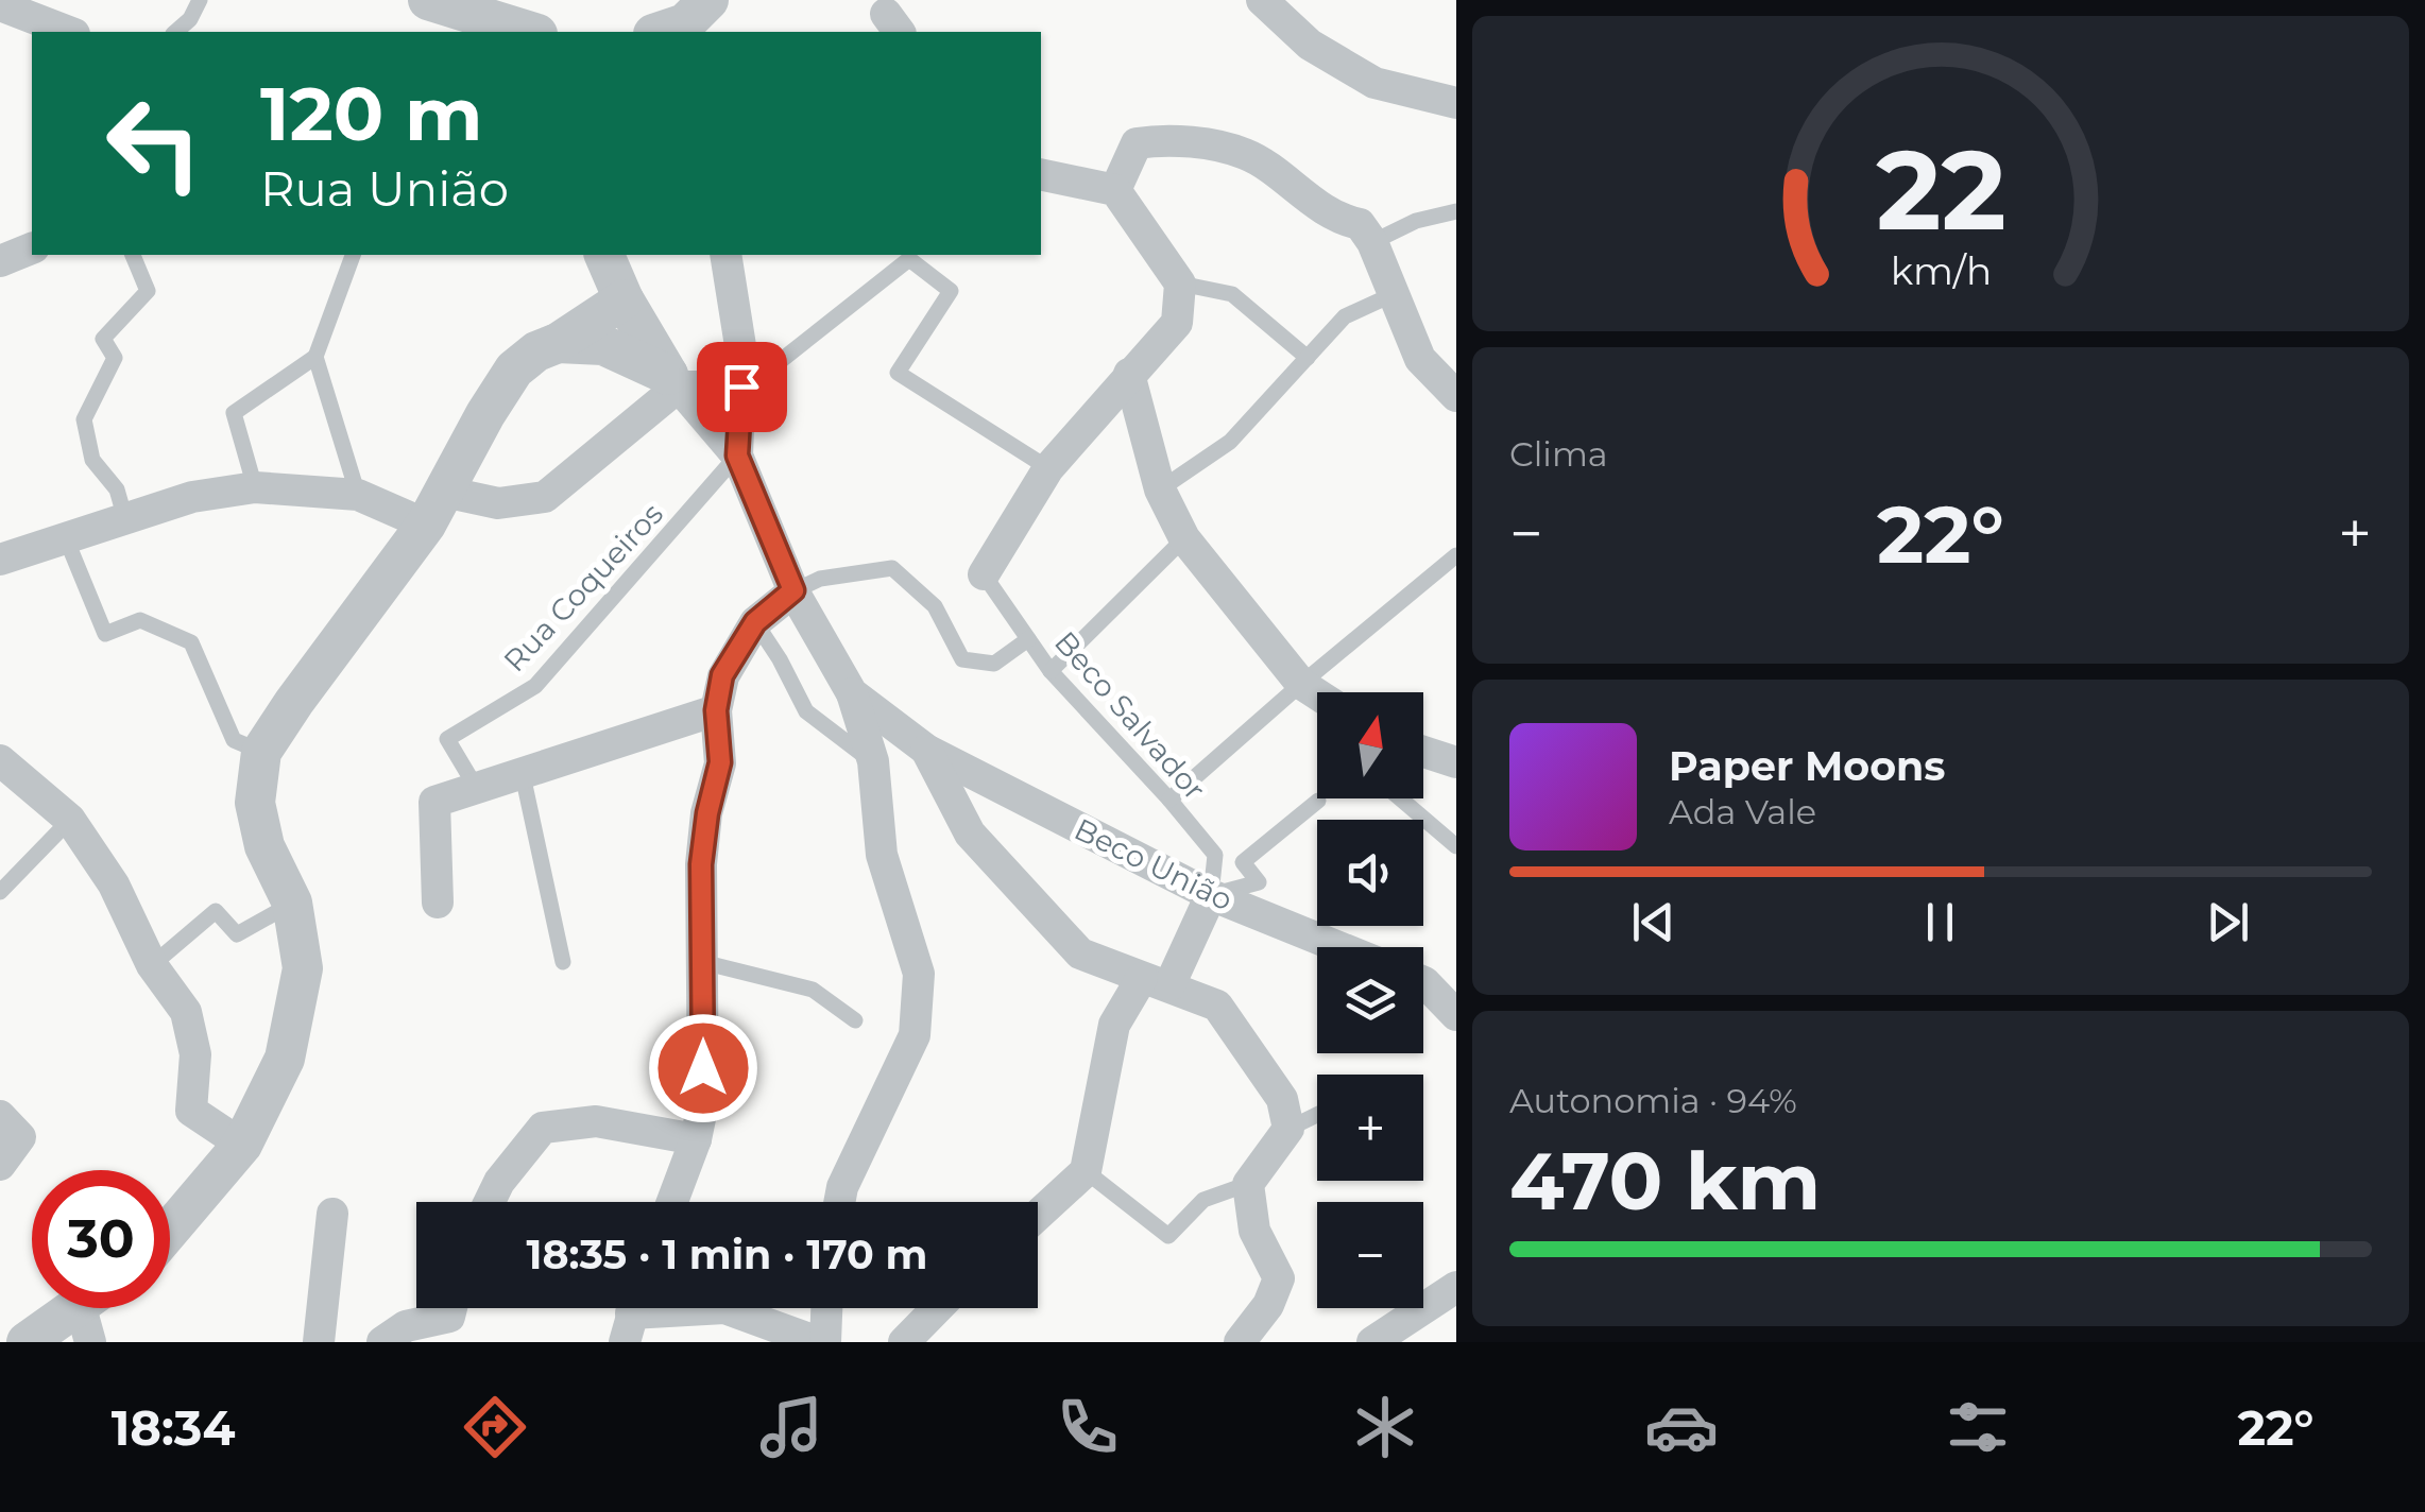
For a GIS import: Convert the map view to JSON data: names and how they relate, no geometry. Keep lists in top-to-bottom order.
{
  "streets": {
    "street": ["Beco União"],
    "lane": ["Rua Coqueiros", "Beco Salvador"]
  },
  "crossings": [
    ["Beco Salvador", "Beco União"]
  ],
  "north": "top",
  "page": {
    "turn": ["120 m", "Rua União"],
    "tile": [
      "Clima",
      ["Autonomia · 94%", "470 km"]
    ],
    "heat": ["−", "22°", "+"],
    "map_buttons": ["+", "−"],
    "song": ["Paper Moons", "Ada Vale"],
    "limit": "30",
    "trip": "18:35 · 1 min · 170 m",
    "tabs": ["18:34", "22°"],
    "gauge": ["22", "km/h"]
  }
}
